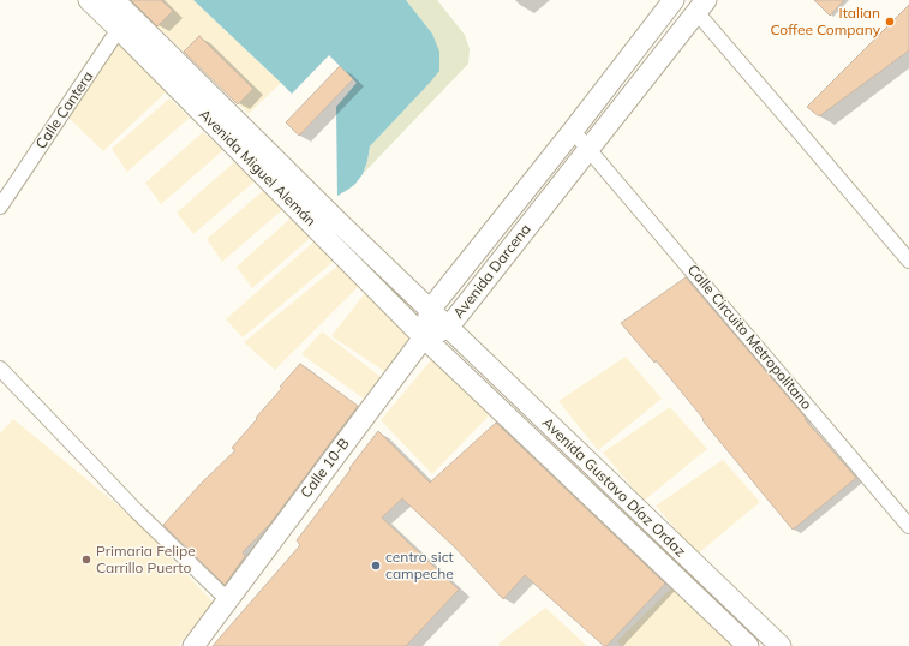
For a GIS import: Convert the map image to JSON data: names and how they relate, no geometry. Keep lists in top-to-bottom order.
{
  "streets": {
    "main road": [
      "Avenida Miguel Alemán",
      "Avenida Darcena",
      "Calle 10-B",
      "Avenida Gustavo Díaz Ordaz"
    ],
    "street": ["Calle Cantera", "Calle Circuito Metropolitano"]
  },
  "crossings": [
    ["Calle Cantera", "Avenida Miguel Alemán"],
    ["Avenida Miguel Alemán", "Avenida Darcena"],
    ["Avenida Miguel Alemán", "Calle 10-B"],
    ["Avenida Miguel Alemán", "Avenida Gustavo Díaz Ordaz"],
    ["Avenida Darcena", "Calle Circuito Metropolitano"],
    ["Avenida Darcena", "Calle 10-B"],
    ["Avenida Darcena", "Avenida Gustavo Díaz Ordaz"],
    ["Calle 10-B", "Avenida Gustavo Díaz Ordaz"]
  ],
  "places": ["Italian Coffee Company", "Primaria Felipe Carrillo Puerto", "centro sict campeche"]
}
